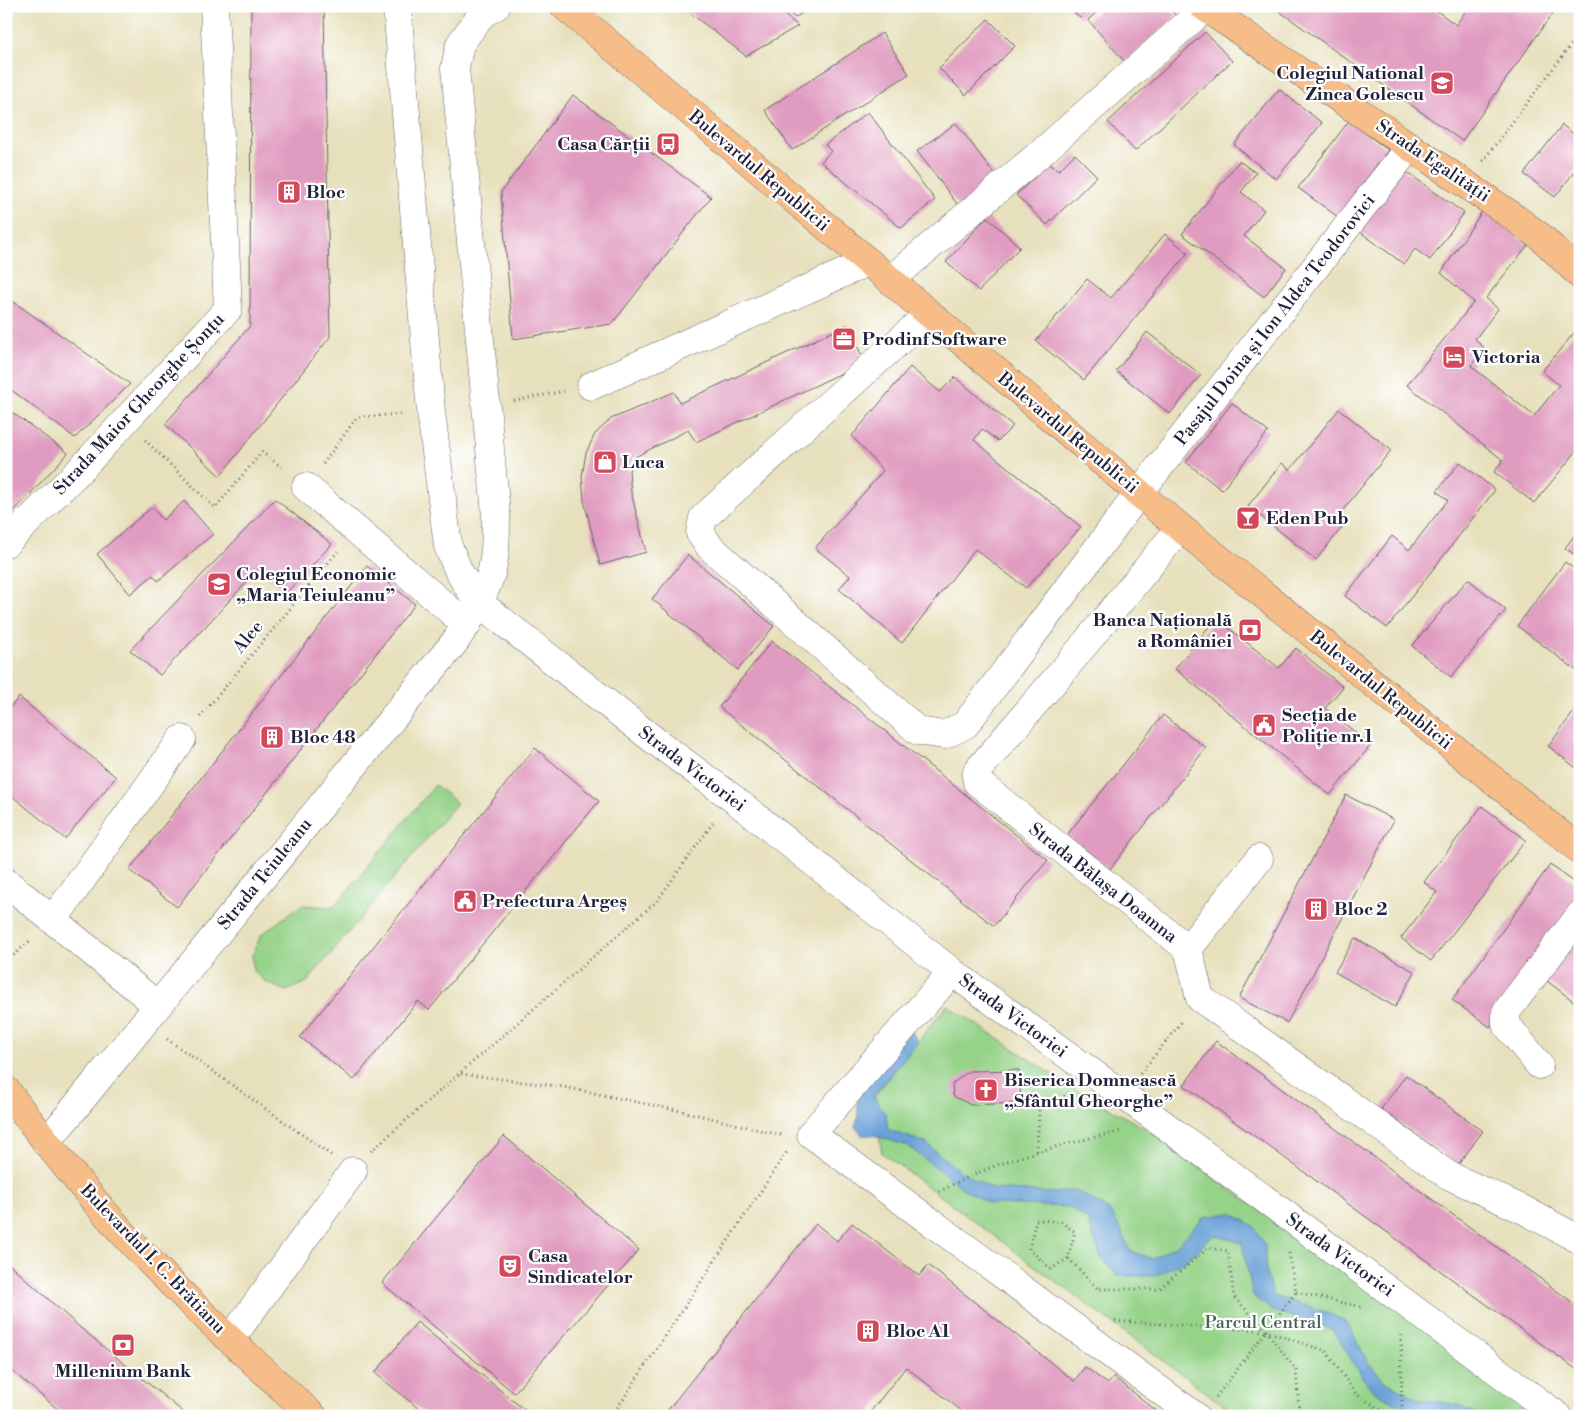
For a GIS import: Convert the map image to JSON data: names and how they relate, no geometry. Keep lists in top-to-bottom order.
{
  "streets": {
    "main road": ["Strada Egalității", "Bulevardul Republicii", "Bulevardul I. C. Brătianu"],
    "street": [
      "Pasajul Doina și Ion Aldea Teodorovici",
      "Strada Maior Gheorghe Șonțu",
      "Strada Victoriei",
      "Strada Teiuleanu",
      "Strada Bălașa Doamna"
    ],
    "path": ["Alee"]
  },
  "crossings": [
    ["Strada Egalității", "Pasajul Doina și Ion Aldea Teodorovici"],
    ["Bulevardul Republicii", "Pasajul Doina și Ion Aldea Teodorovici"],
    ["Bulevardul Republicii", "Strada Bălașa Doamna"],
    ["Alee", "Strada Victoriei"],
    ["Strada Victoriei", "Strada Teiuleanu"],
    ["Strada Teiuleanu", "Bulevardul I. C. Brătianu"]
  ],
  "parks": ["Parcul Central"],
  "places": {
    "school or university": ["Colegiul National Zinca Golescu", "Colegiul Economic „Maria Teiuleanu”"],
    "bus stop": ["Casa Cărții"],
    "building": [
      "Bloc",
      "Bloc 48",
      "Bloc 2",
      "Bloc A1"
    ],
    "office": ["Prodinf Software"],
    "hotel": ["Victoria"],
    "shop": ["Luca"],
    "bar": ["Eden Pub"],
    "bank": ["Banca Națională a României", "Millenium Bank"],
    "public building": ["Secția de Poliție nr.1", "Prefectura Argeș"],
    "church": ["Biserica Domnească „Sfântul Gheorghe”"],
    "theatre": ["Casa Sindicatelor"]
  }
}
